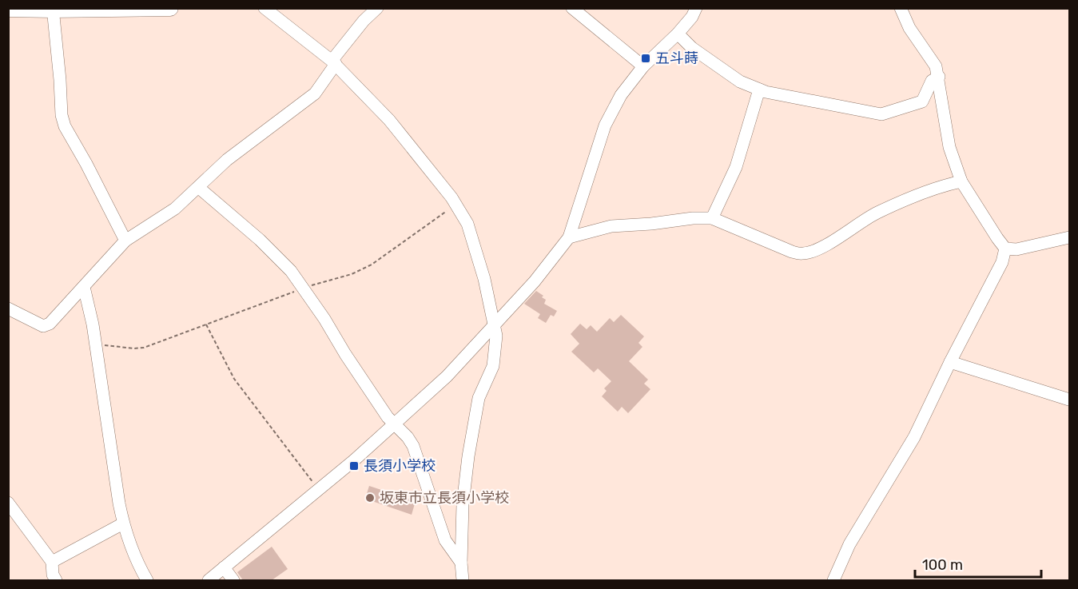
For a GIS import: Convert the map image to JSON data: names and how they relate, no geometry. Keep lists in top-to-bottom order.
{
  "places": {
    "transit": ["五斗蒔", "長須小学校"],
    "other": ["坂東市立長須小学校"]
  },
  "scale_bar": "100 m"
}
